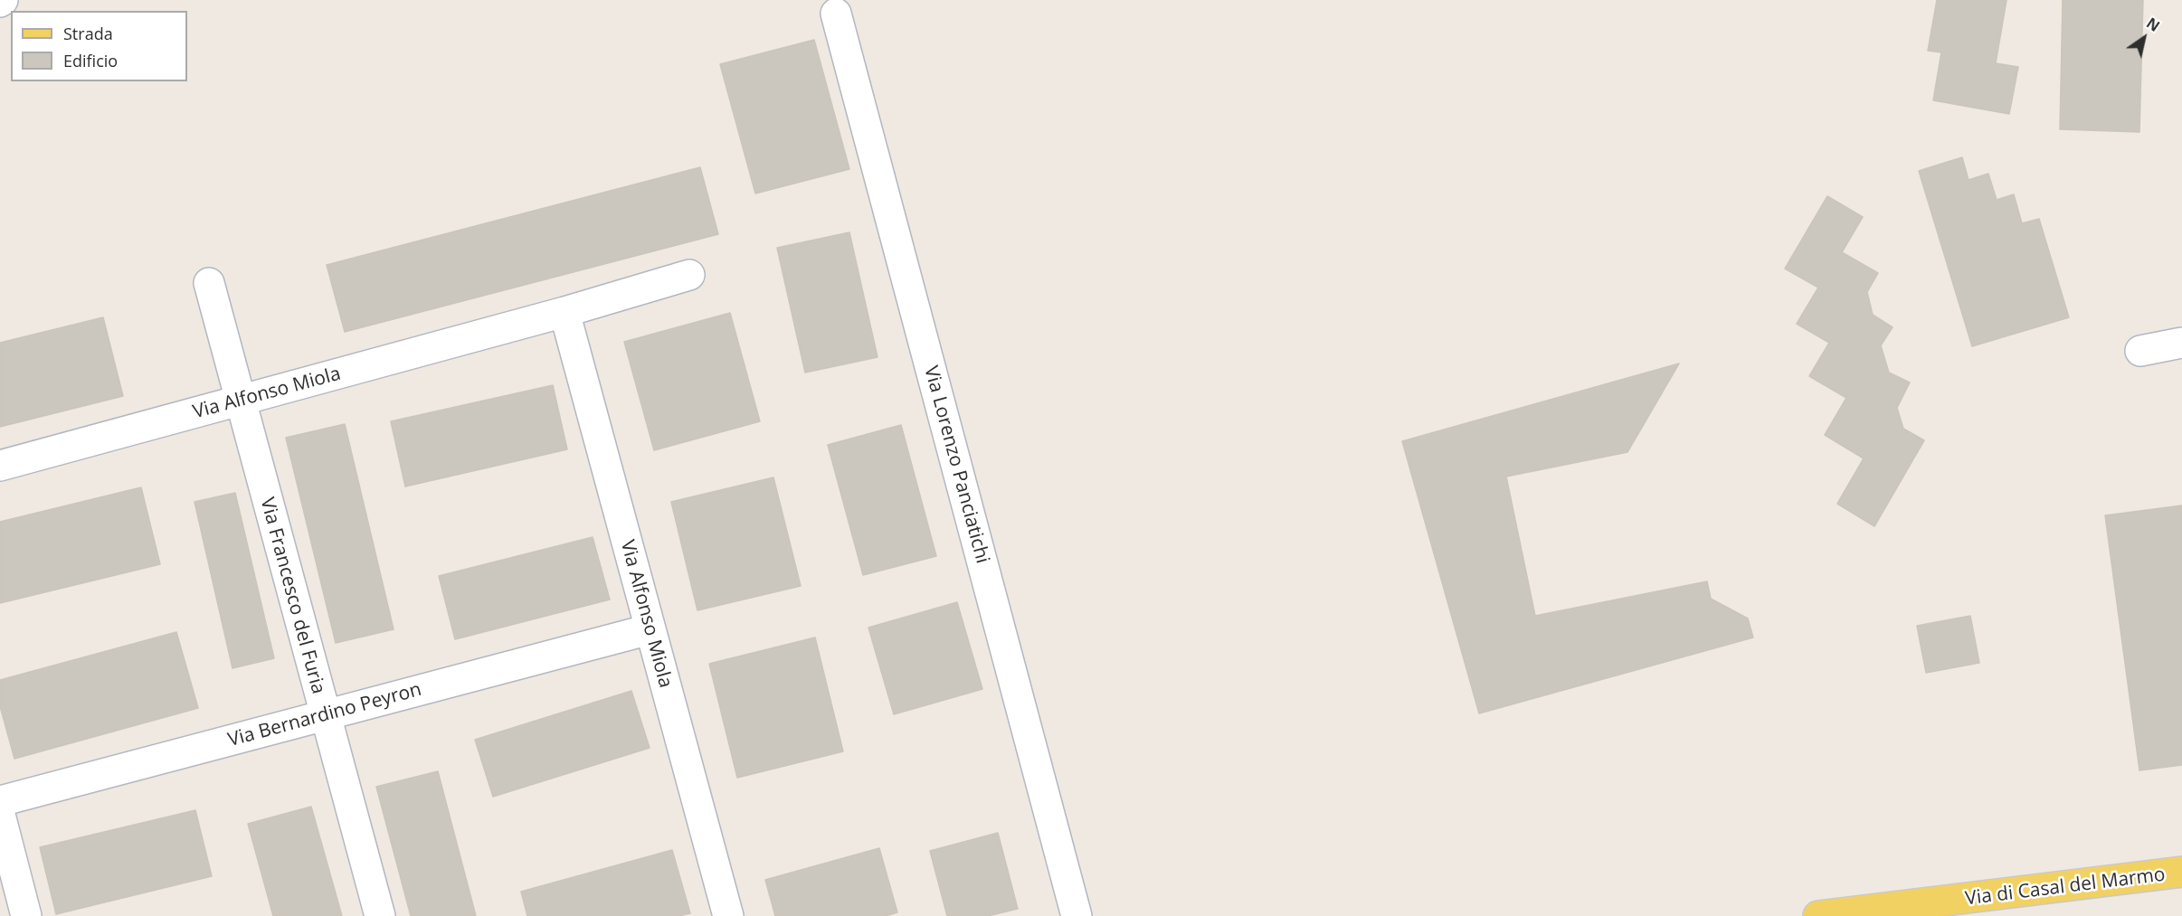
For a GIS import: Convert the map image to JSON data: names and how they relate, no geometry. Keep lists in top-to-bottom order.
{
  "streets": {
    "main road": ["Via di Casal del Marmo"],
    "street": [
      "Via Alfonso Miola",
      "Via Lorenzo Panciatichi",
      "Via Francesco del Furia",
      "Via Bernardino Peyron"
    ]
  },
  "crossings": [
    ["Via Alfonso Miola", "Via Francesco del Furia"],
    ["Via Alfonso Miola", "Via Bernardino Peyron"],
    ["Via Francesco del Furia", "Via Bernardino Peyron"]
  ],
  "legend": ["Strada", "Edificio"],
  "north": "top right"
}
